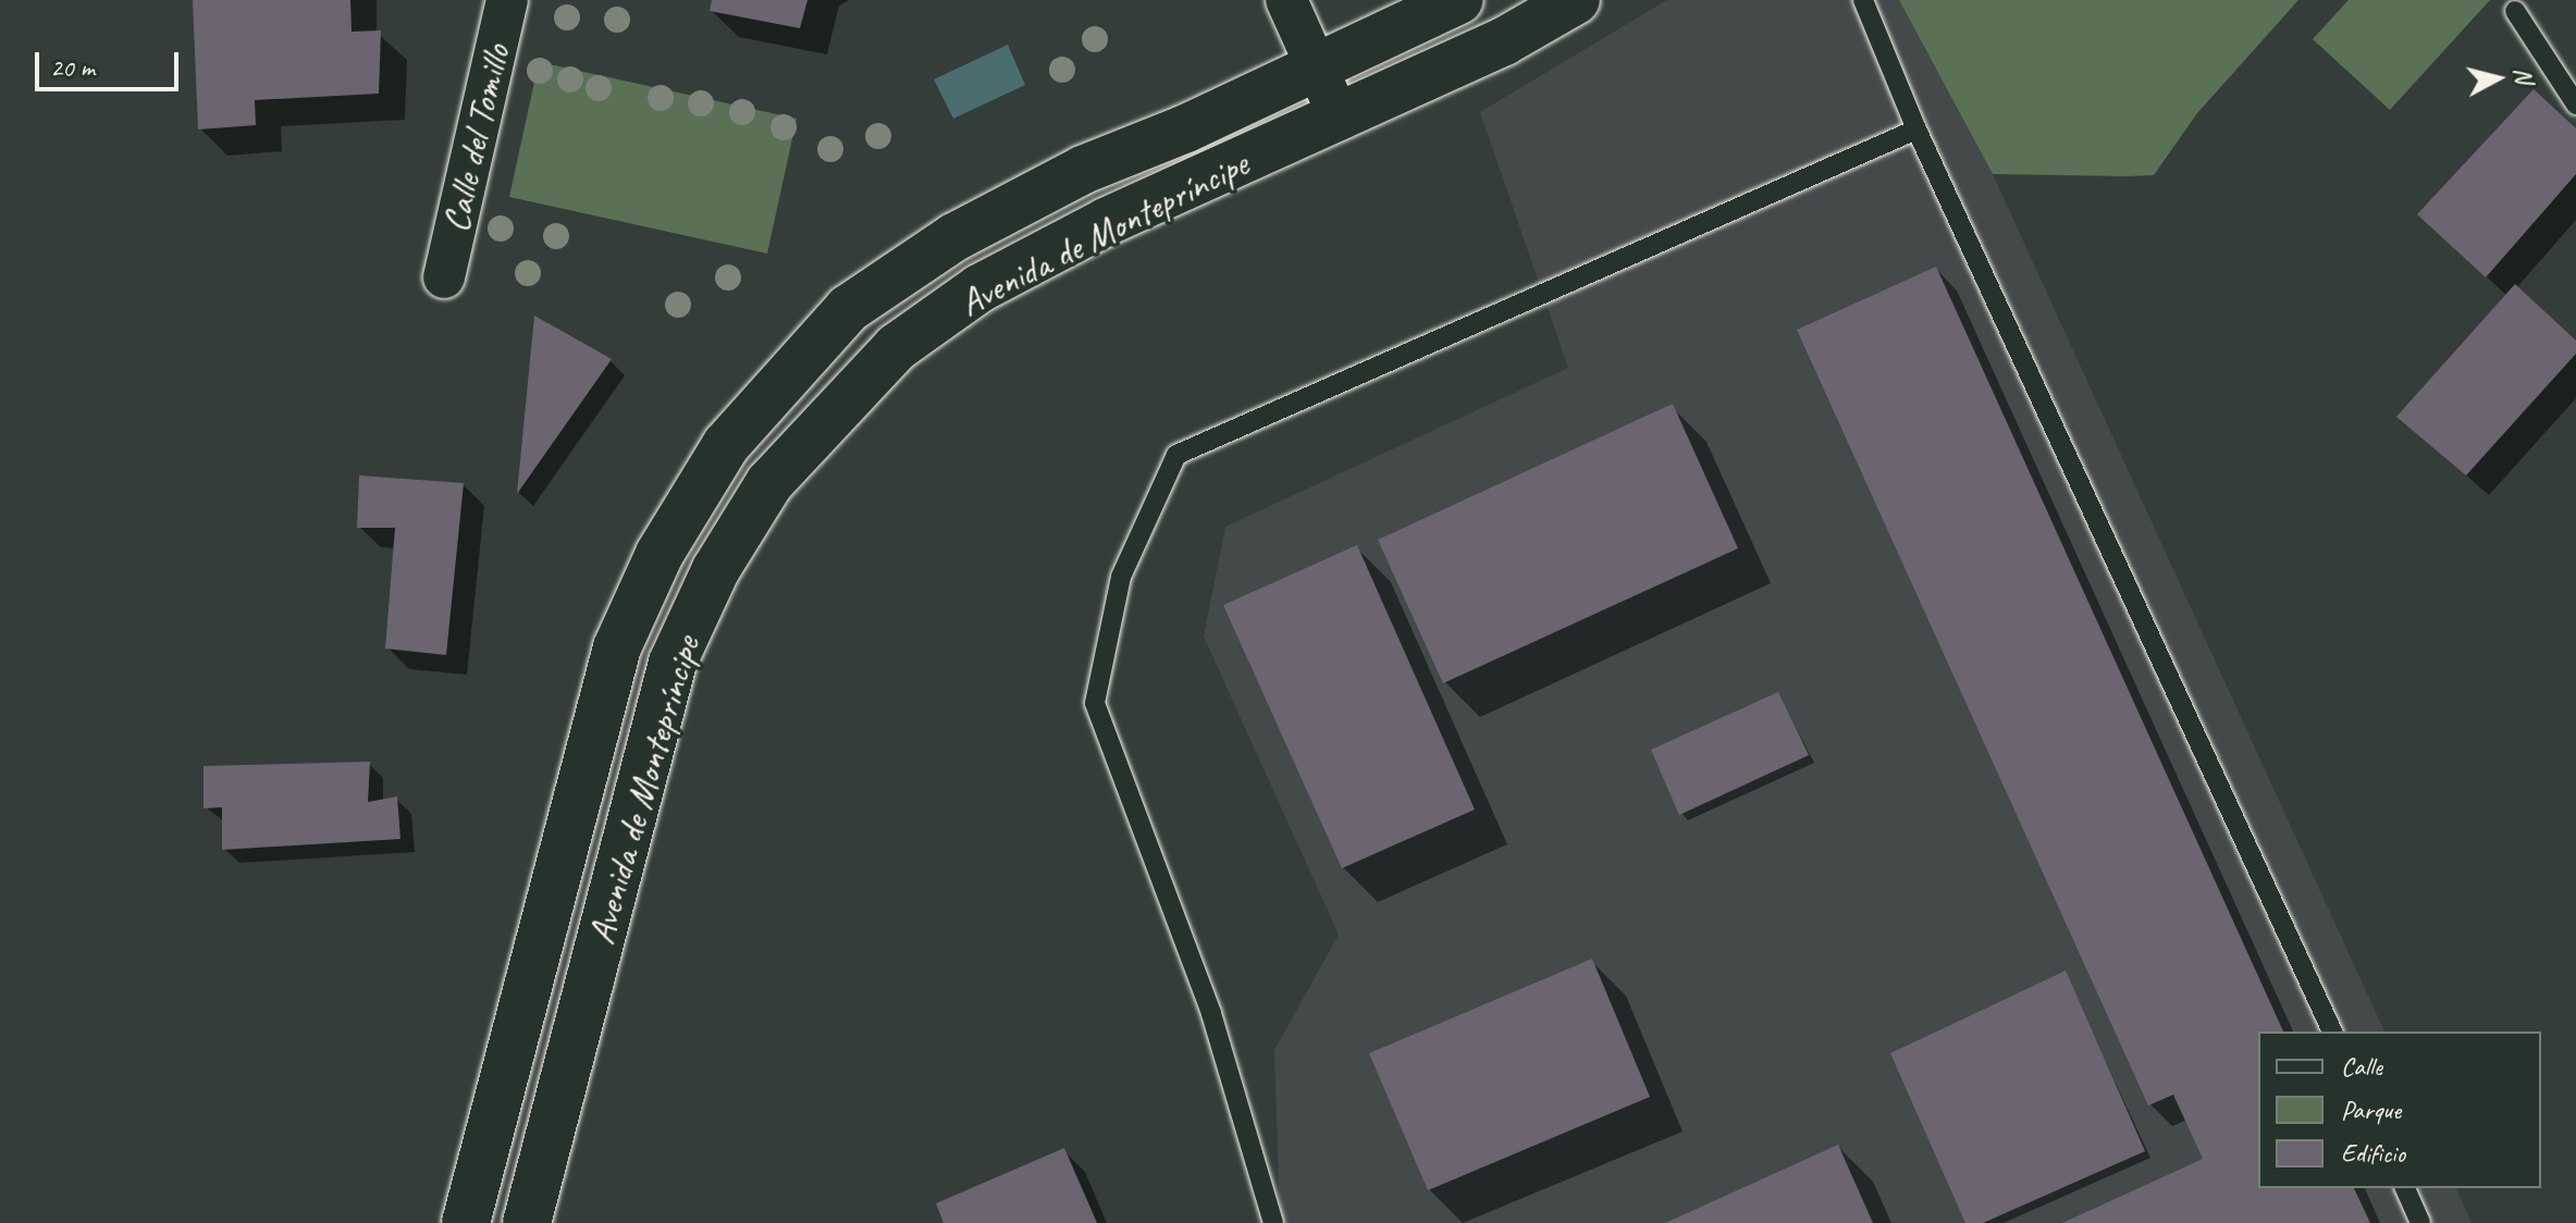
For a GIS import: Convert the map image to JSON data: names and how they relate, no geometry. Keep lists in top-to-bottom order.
{
  "streets": {
    "street": ["Calle del Tomillo", "Avenida de Montepríncipe"]
  },
  "legend": ["Calle", "Parque", "Edificio"],
  "scale_bar": "20 m",
  "north": "right"
}
